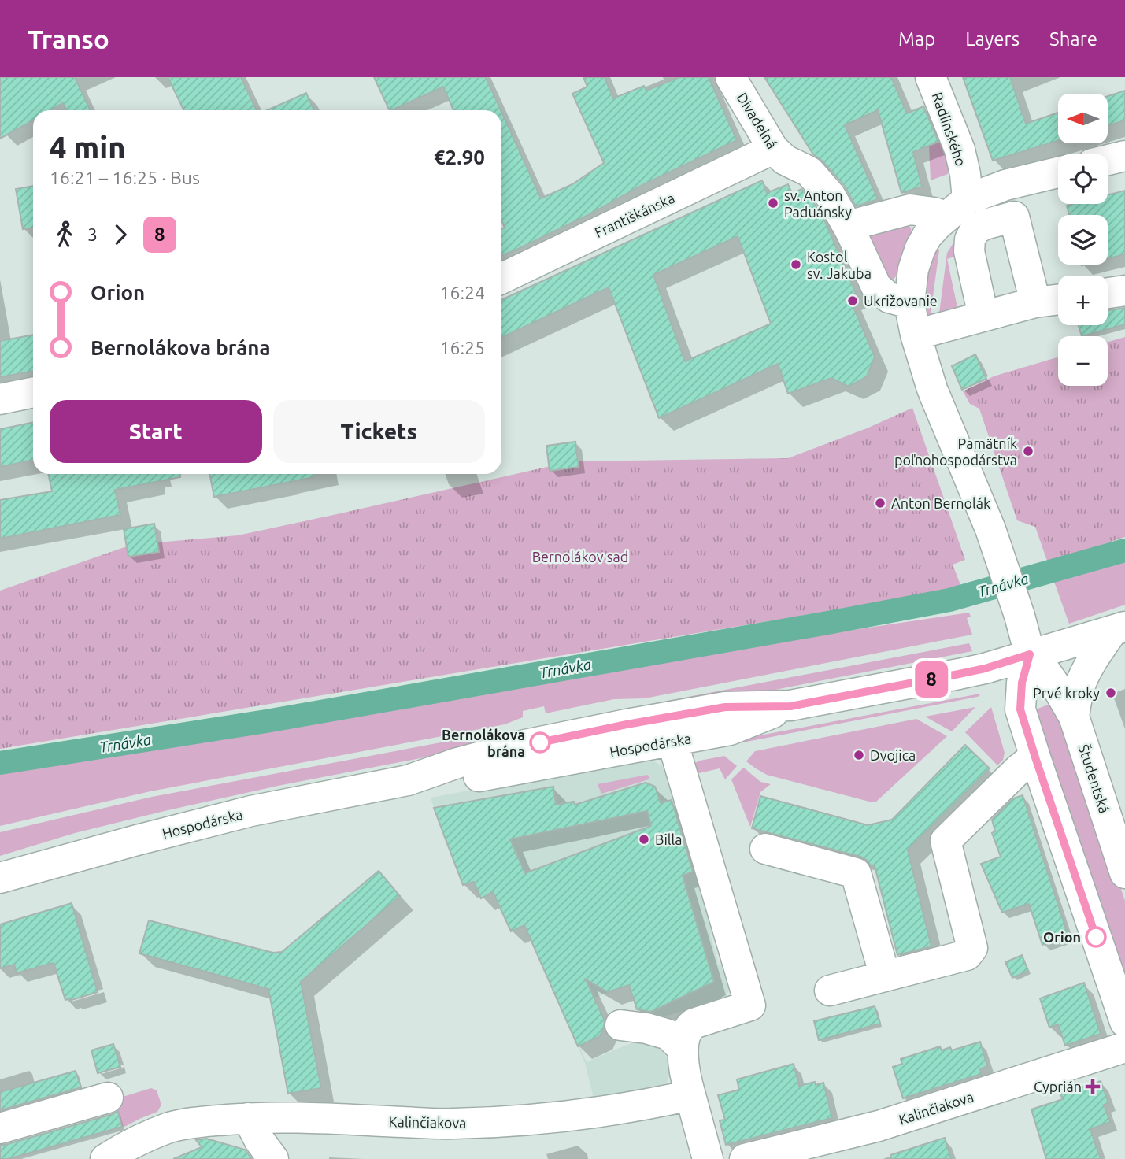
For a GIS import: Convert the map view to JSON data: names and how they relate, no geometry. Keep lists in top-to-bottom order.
{
  "streets": {
    "street": [
      "Divadelná",
      "Radlinského",
      "Františkánska",
      "Hospodárska",
      "Študentská",
      "Kalinčiakova"
    ]
  },
  "crossings": [
    ["Divadelná", "Františkánska"],
    ["Hospodárska", "Študentská"]
  ],
  "water": ["Trnávka"],
  "parks": ["Bernolákov sad"],
  "places": {
    "other": [
      "sv. Anton Paduánsky",
      "Kostol sv. Jakuba",
      "Ukrižovanie",
      "Pamätník poľnohospodárstva",
      "Anton Bernolák",
      "Prvé kroky",
      "Bernolákova brána",
      "Dvojica",
      "Billa",
      "Orion"
    ],
    "health": ["Cyprián"]
  },
  "lines": ["bus line 8"],
  "north": "left",
  "page": {
    "header": "Transo",
    "nav": ["Map", "Layers", "Share"],
    "on_map": "8",
    "map_buttons": ["+", "−"],
    "heading": ["4 min", "16:21 – 16:25 · Bus", "€2.90"],
    "legs": ["3", "8"],
    "list": [
      {
        "name": "Orion",
        "value": "16:24"
      },
      {
        "name": "Bernolákova brána",
        "value": "16:25"
      }
    ],
    "buttons": ["Start", "Tickets"]
  }
}
